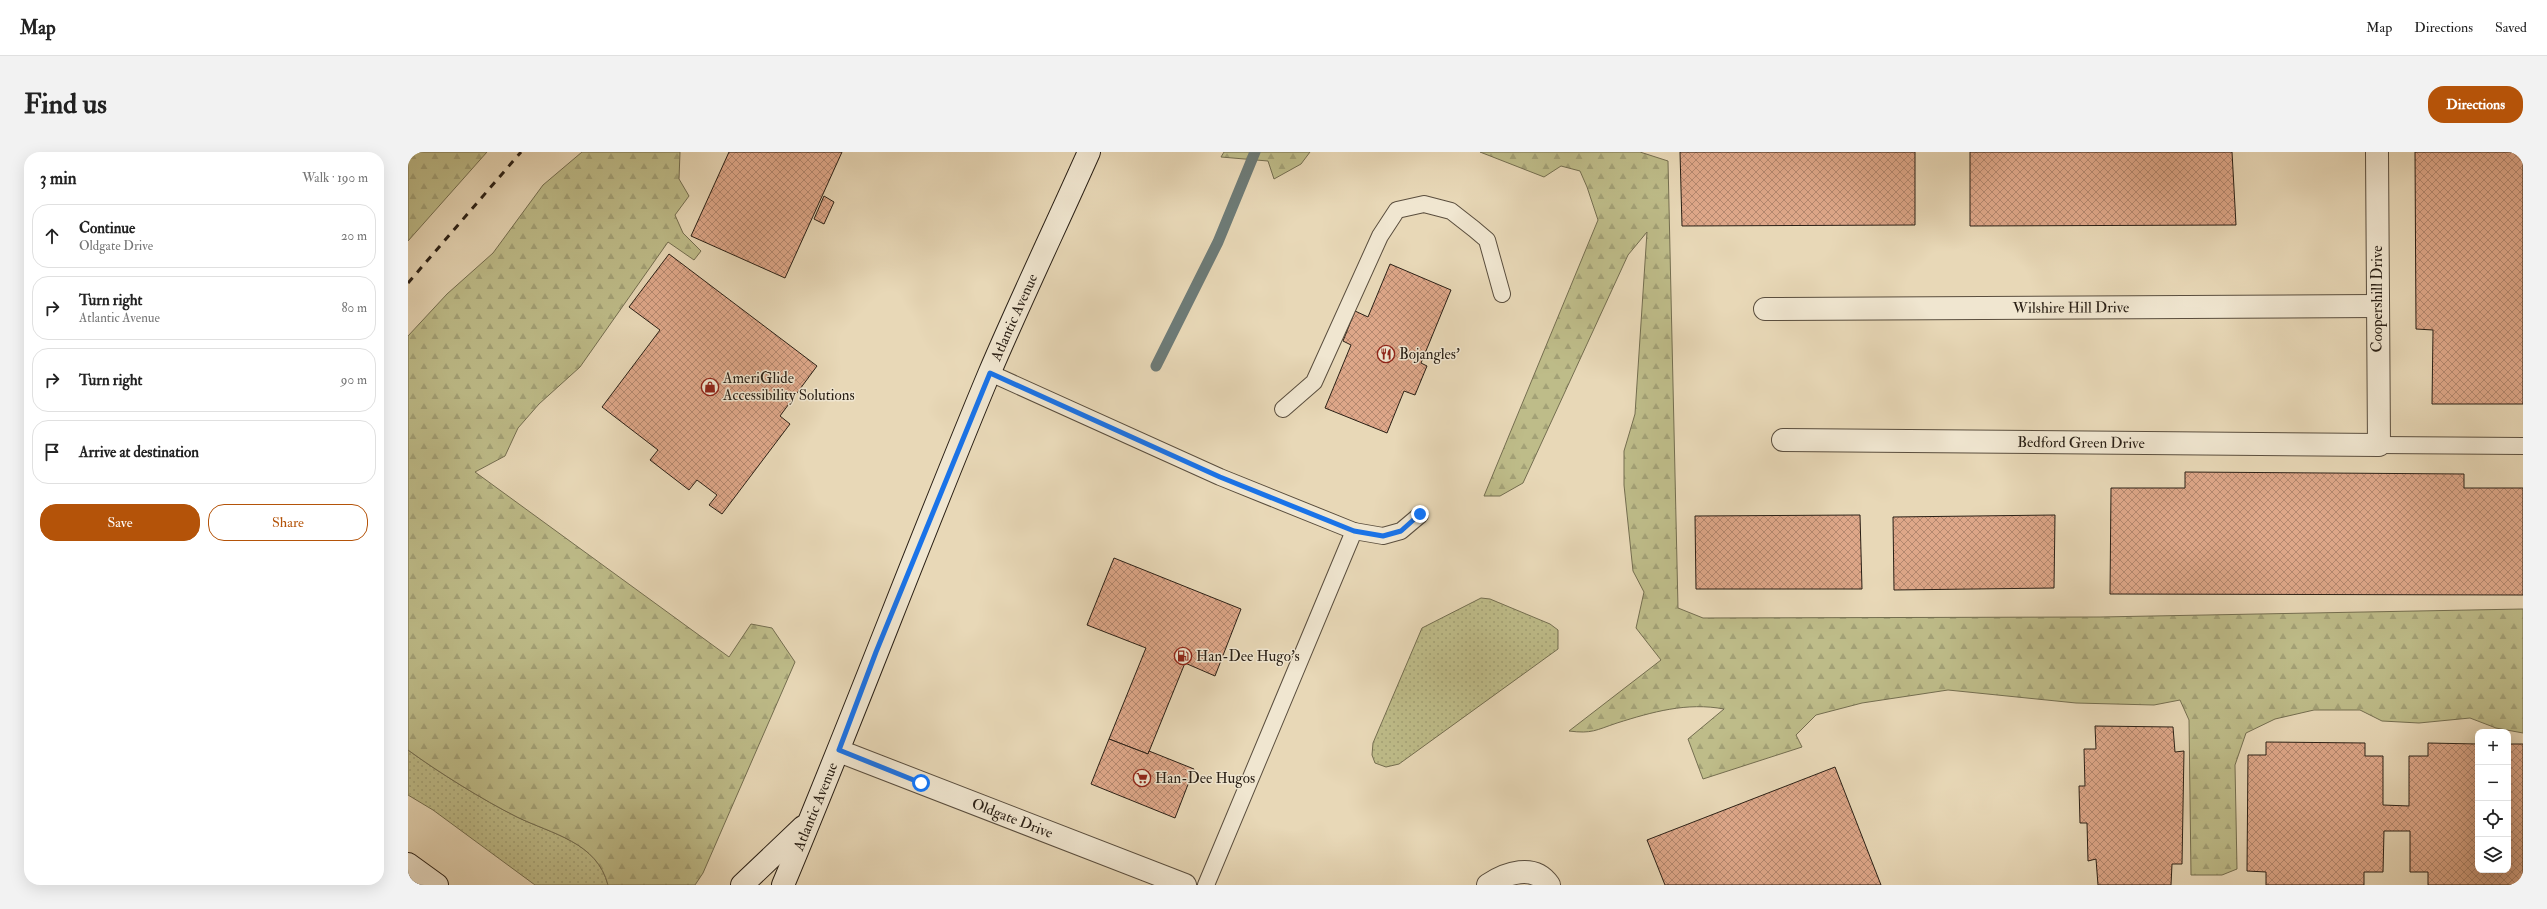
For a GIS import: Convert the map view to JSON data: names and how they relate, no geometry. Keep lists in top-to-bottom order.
{
  "streets": {
    "street": [
      "Coopershill Drive",
      "Wilshire Hill Drive",
      "Atlantic Avenue",
      "Bedford Green Drive",
      "Oldgate Drive"
    ]
  },
  "crossings": [
    ["Coopershill Drive", "Wilshire Hill Drive"],
    ["Coopershill Drive", "Bedford Green Drive"],
    ["Atlantic Avenue", "Oldgate Drive"]
  ],
  "places": {
    "restaurant": ["Bojangles'"],
    "shop": ["AmeriGlide Accessibility Solutions"],
    "fuel station": ["Han-Dee Hugo's"],
    "supermarket": ["Han-Dee Hugos"]
  },
  "page": {
    "header": "Map",
    "nav": ["Map", "Directions", "Saved"],
    "buttons": [
      "Directions",
      ["Save", "Share"]
    ],
    "title": "Find us",
    "heading": ["3 min", "Walk · 190 m"],
    "list": [
      ["Continue", "Oldgate Drive", "20 m"],
      ["Turn right", "Atlantic Avenue", "80 m"],
      ["Turn right", "90 m"],
      "Arrive at destination"
    ],
    "map_buttons": ["+", "−"]
  }
}
